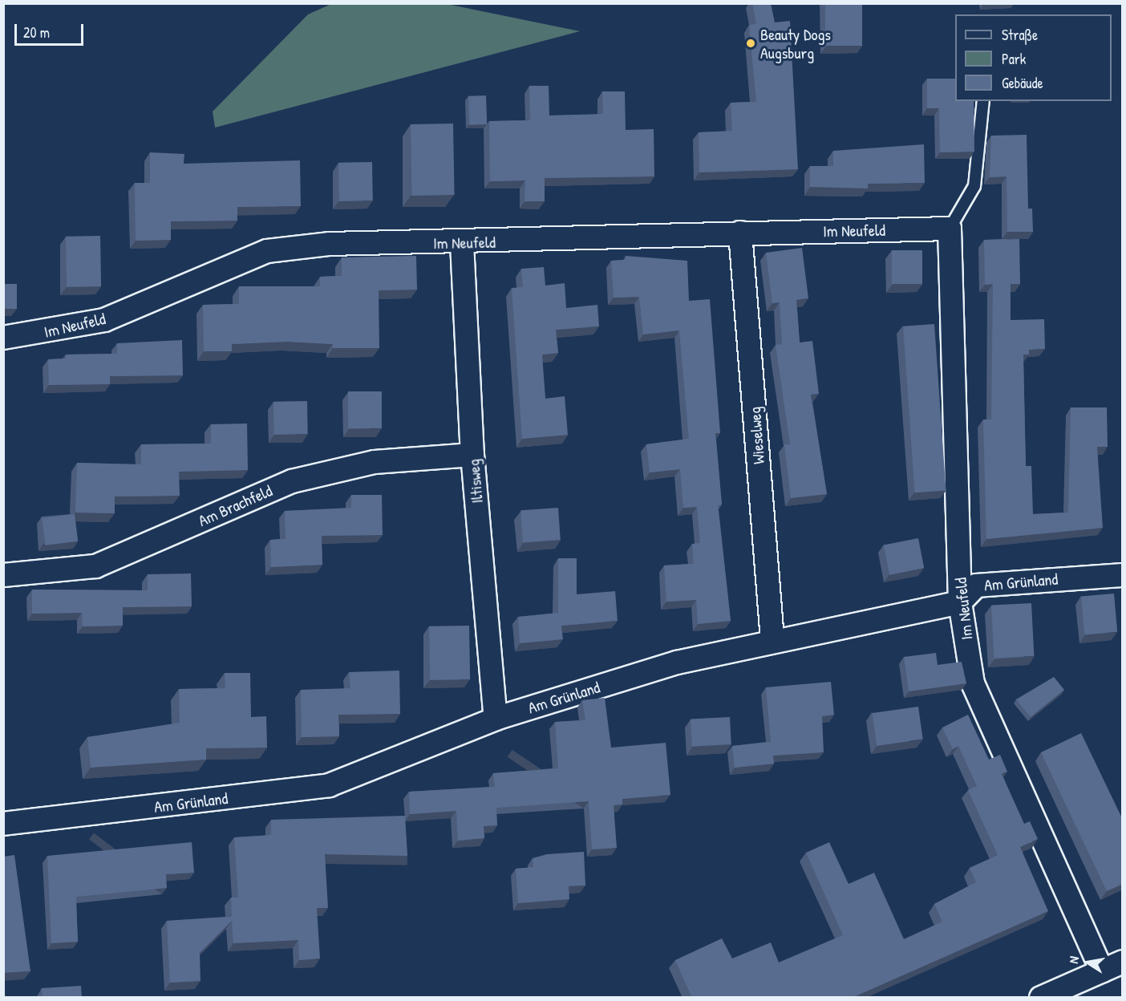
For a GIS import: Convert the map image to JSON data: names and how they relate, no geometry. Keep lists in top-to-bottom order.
{
  "streets": {
    "street": [
      "Im Neufeld",
      "Wieselweg",
      "Iltisweg",
      "Am Brachfeld",
      "Am Grünland"
    ]
  },
  "crossings": [
    ["Im Neufeld", "Wieselweg"],
    ["Im Neufeld", "Iltisweg"],
    ["Im Neufeld", "Am Grünland"],
    ["Wieselweg", "Am Grünland"],
    ["Iltisweg", "Am Brachfeld"],
    ["Iltisweg", "Am Grünland"]
  ],
  "places": ["Beauty Dogs Augsburg"],
  "legend": ["Straße", "Park", "Gebäude"],
  "scale_bar": "20 m",
  "north": "left"
}
